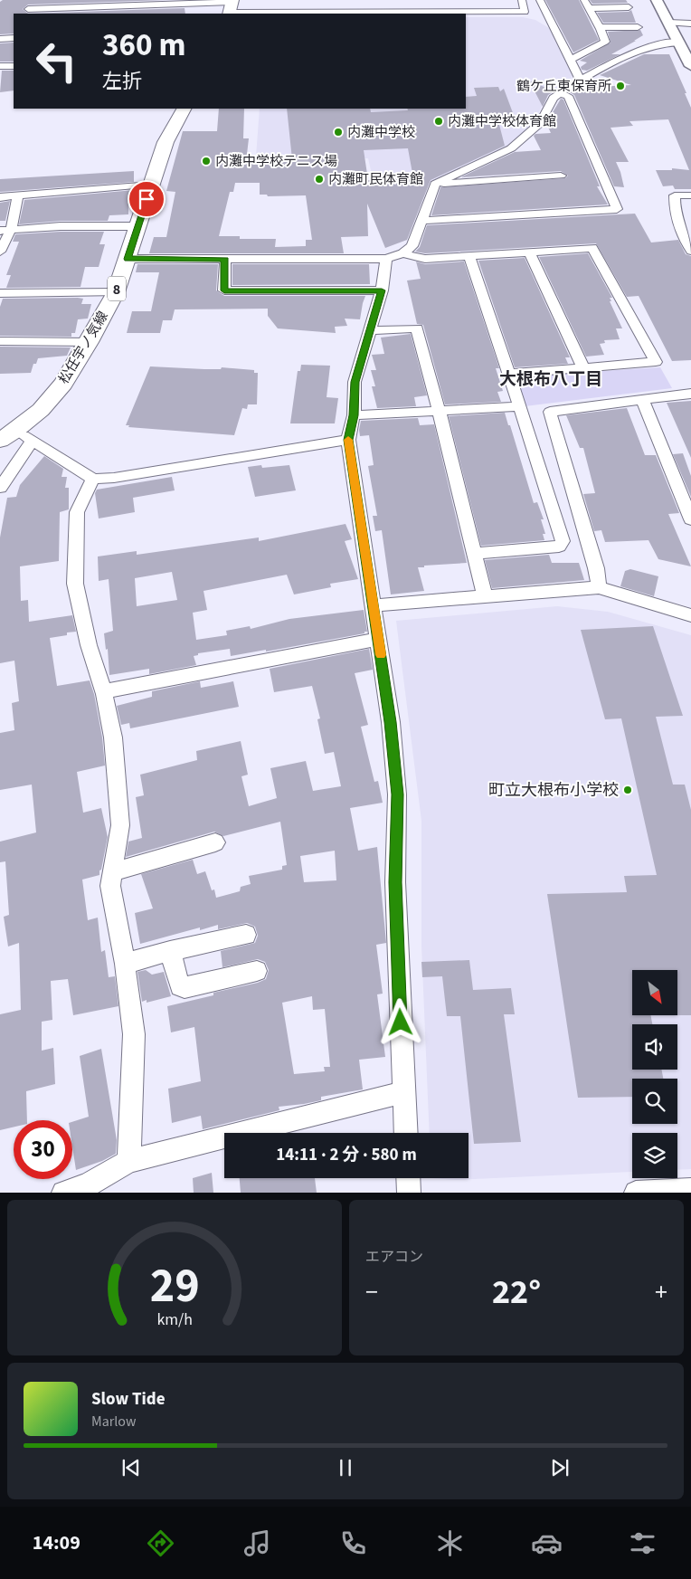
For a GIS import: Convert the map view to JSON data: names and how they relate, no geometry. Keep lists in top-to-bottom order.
{
  "streets": {
    "main road": ["8", "松任宇ノ気線"]
  },
  "districts": ["大根布八丁目"],
  "places": [
    "鶴ケ丘東保育所",
    "内灘中学校体育館",
    "内灘中学校",
    "内灘中学校テニス場",
    "内灘町民体育館",
    "町立大根布小学校"
  ],
  "north": "bottom right",
  "page": {
    "turn": ["360 m", "左折"],
    "limit": "30",
    "trip": "14:11 · 2 分 · 580 m",
    "tile": "エアコン",
    "heat": ["−", "22°", "+"],
    "song": ["Slow Tide", "Marlow"],
    "tabs": "14:09",
    "gauge": ["29", "km/h"]
  }
}
